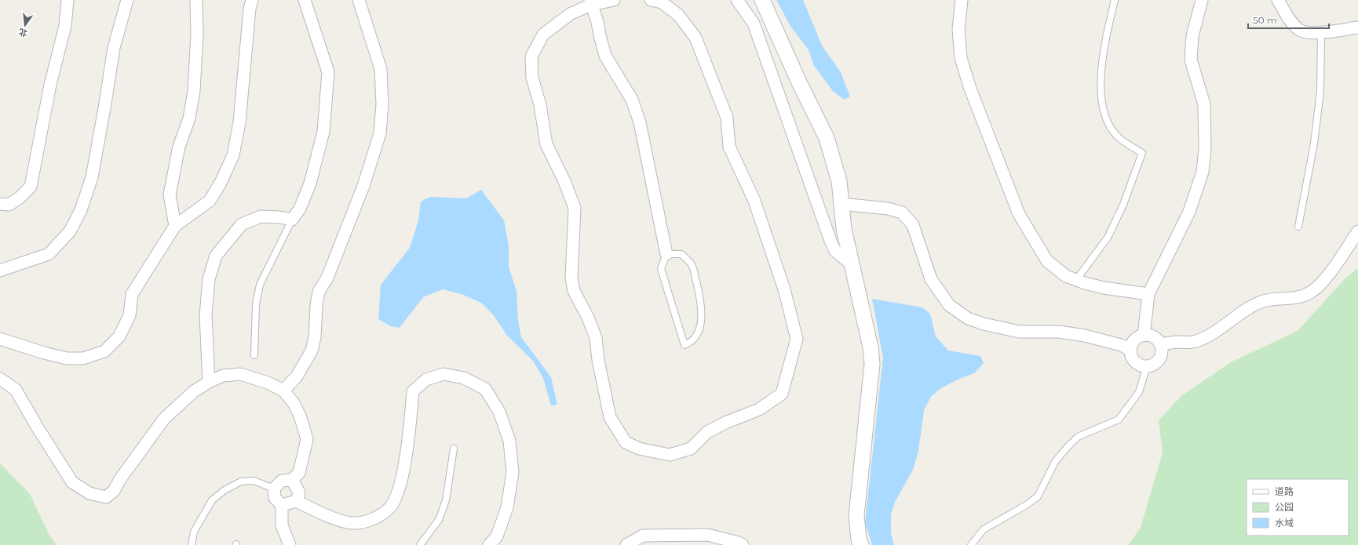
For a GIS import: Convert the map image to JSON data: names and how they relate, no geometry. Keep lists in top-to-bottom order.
{
  "legend": ["道路", "公园", "水域"],
  "scale_bar": "50 m",
  "north": "bottom"
}
